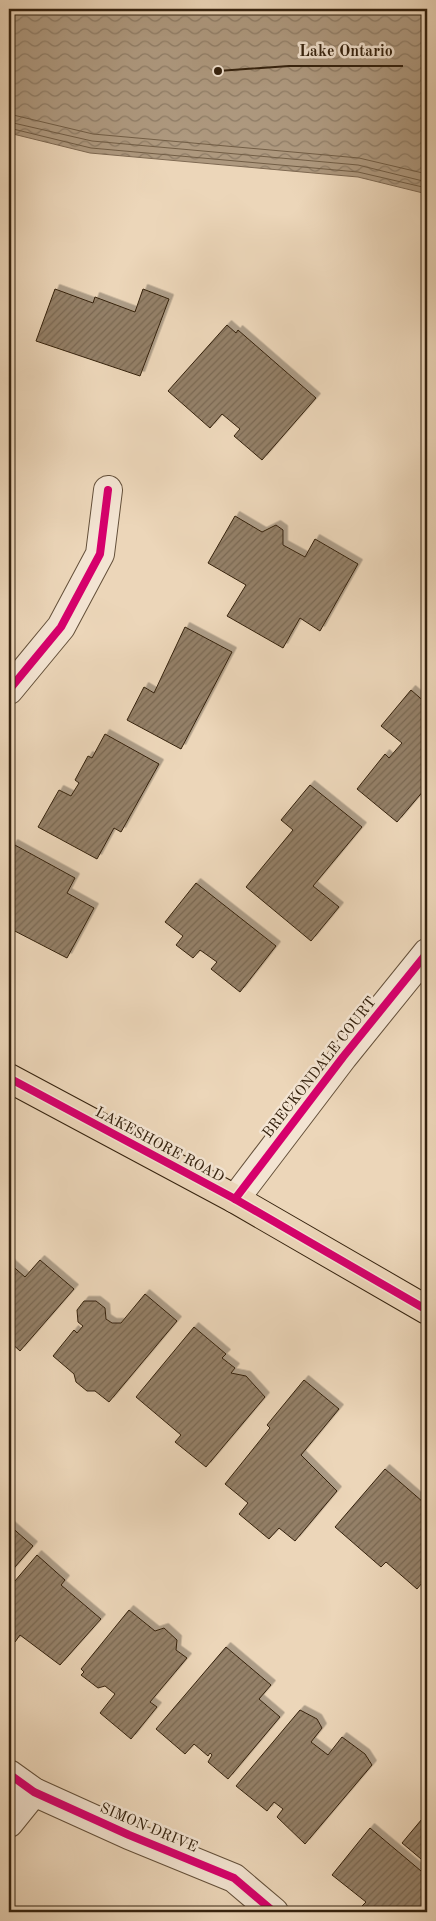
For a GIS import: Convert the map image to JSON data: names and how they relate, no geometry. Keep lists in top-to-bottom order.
{
  "streets": {
    "main road": ["LAKESHORE ROAD"],
    "street": ["BRECKONDALE COURT", "SIMON DRIVE"]
  },
  "crossings": [
    ["BRECKONDALE COURT", "LAKESHORE ROAD"]
  ],
  "places": ["Lake Ontario"]
}
